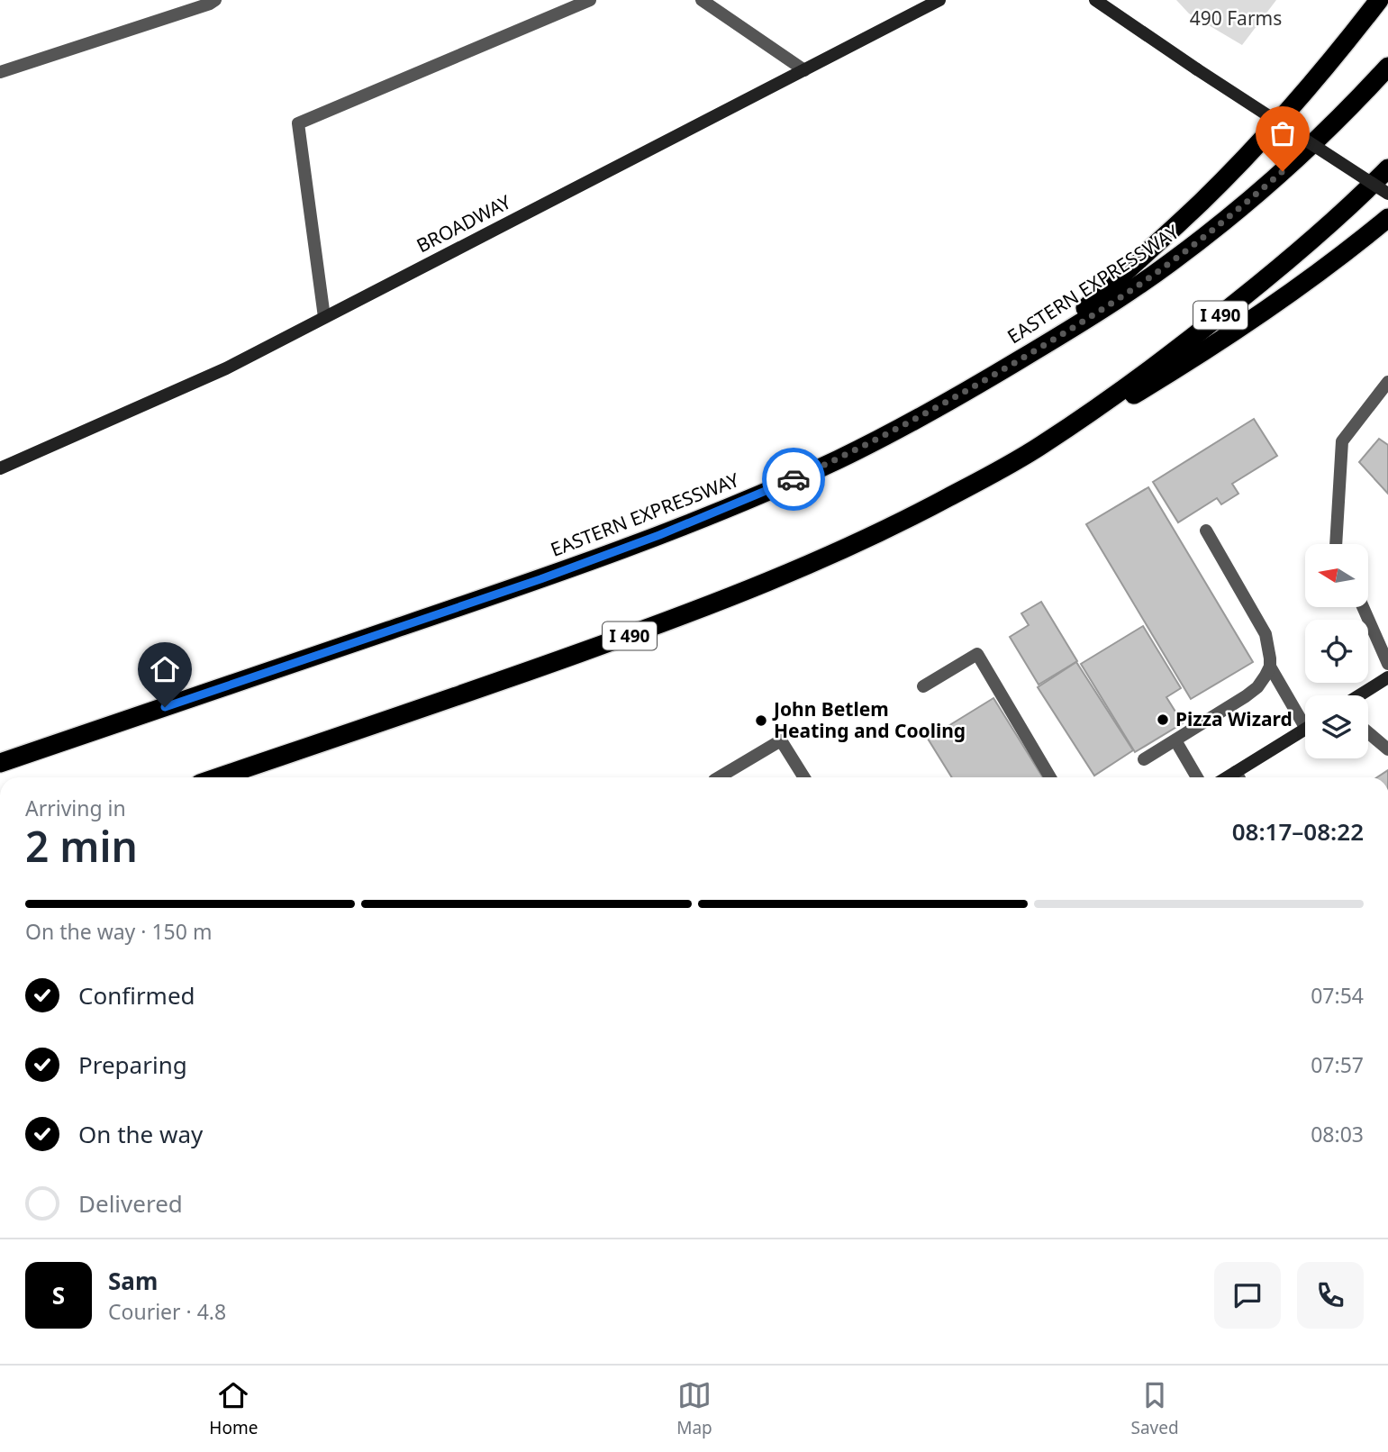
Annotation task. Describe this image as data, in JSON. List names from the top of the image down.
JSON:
{
  "streets": {
    "highway": ["EASTERN EXPRESSWAY", "I 490"],
    "street": ["BROADWAY"]
  },
  "parks": ["490 Farms"],
  "places": ["Pizza Wizard", "John Betlem Heating and Cooling"],
  "north": "left",
  "page": {
    "heading": ["2 min", "Arriving in", "08:17–08:22"],
    "panel": ["Sam", "Courier · 4.8"],
    "bar": "On the way · 150 m",
    "list": [
      ["Confirmed", "07:54"],
      ["Preparing", "07:57"],
      ["On the way", "08:03"],
      "Delivered"
    ],
    "round": "S",
    "tabs": ["Home", "Map", "Saved"]
  }
}
